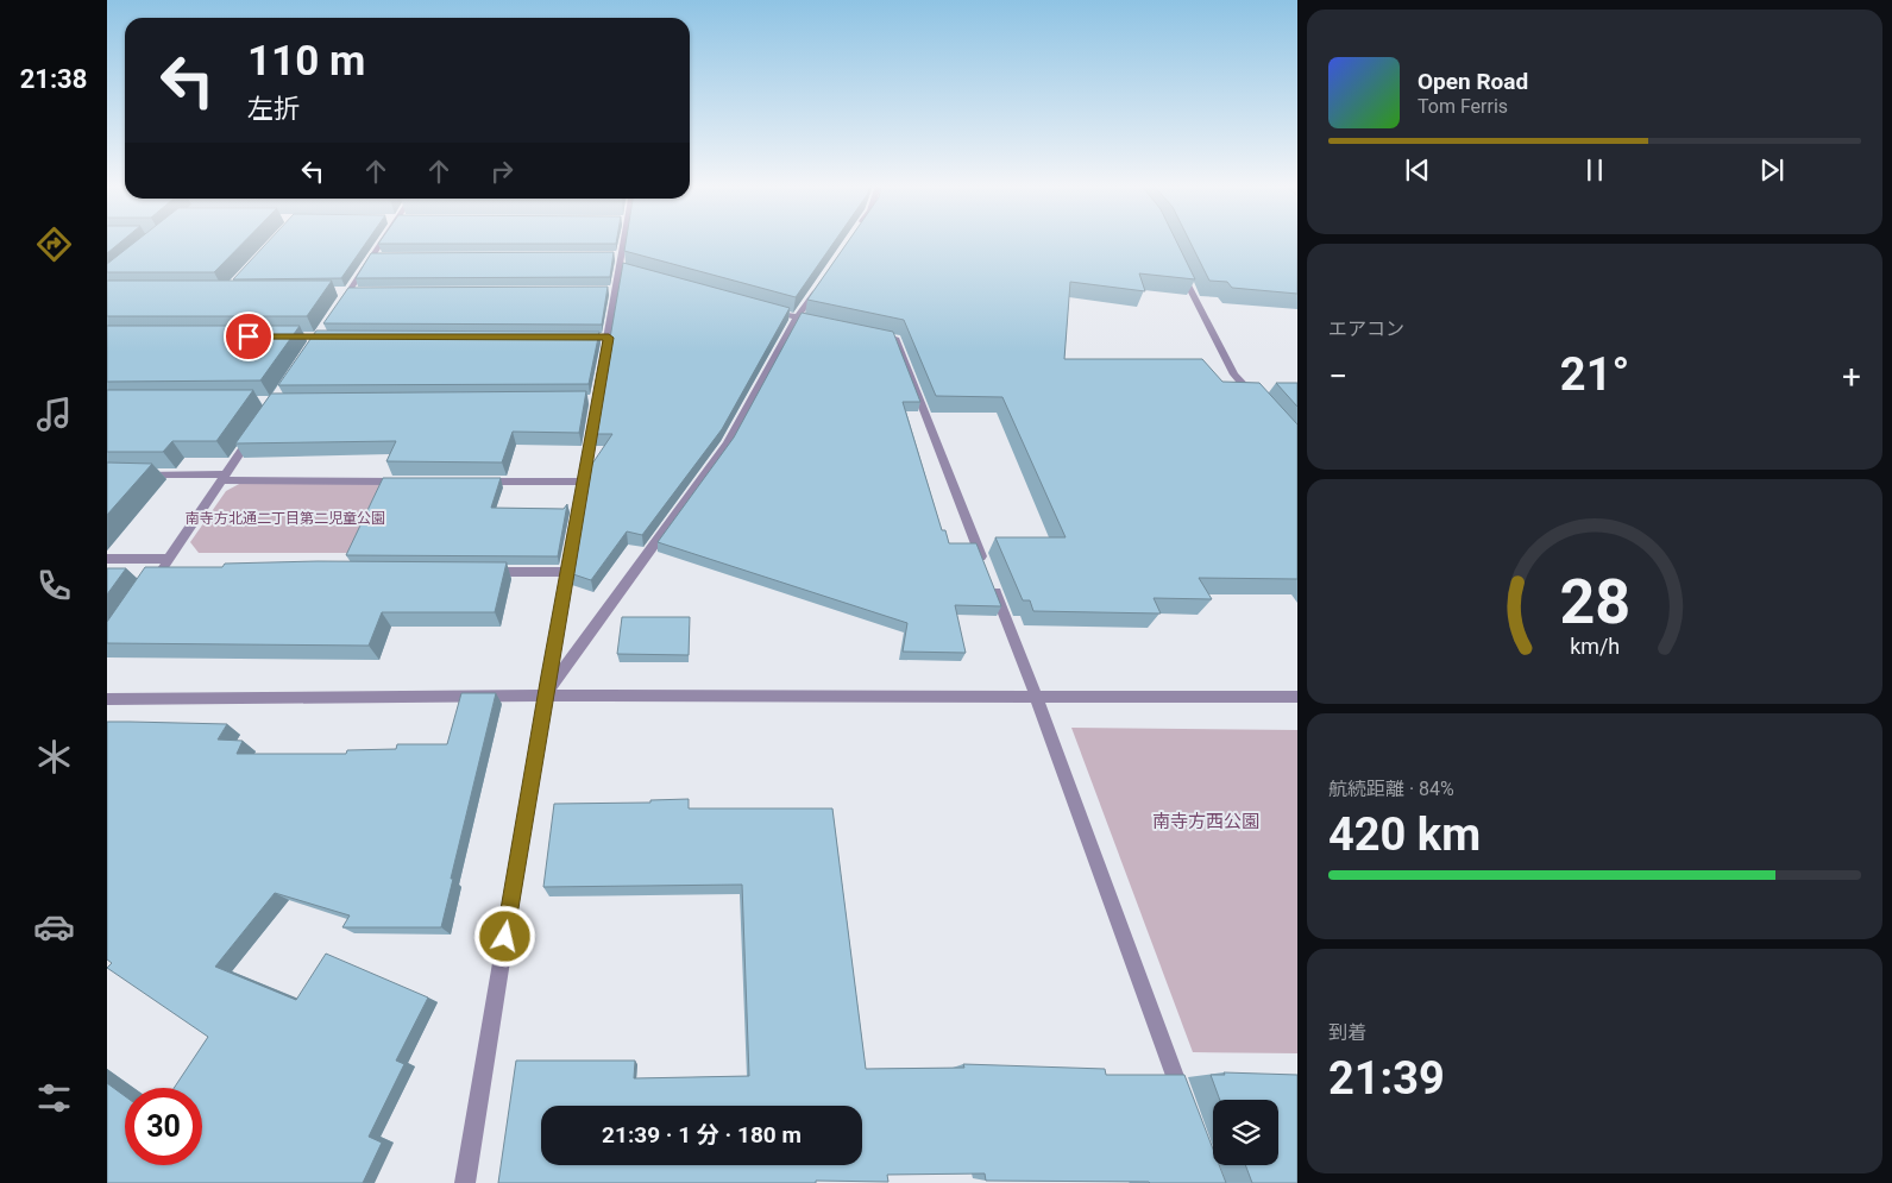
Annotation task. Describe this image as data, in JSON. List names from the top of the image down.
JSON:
{
  "parks": ["南寺方北通二丁目第二児童公園", "南寺方西公園"],
  "page": {
    "tabs": "21:38",
    "turn": ["110 m", "左折"],
    "song": ["Open Road", "Tom Ferris"],
    "tile": [
      "エアコン",
      ["航続距離 · 84%", "420 km"],
      ["到着", "21:39"]
    ],
    "heat": ["−", "21°", "+"],
    "limit": "30",
    "trip": "21:39 · 1 分 · 180 m",
    "gauge": ["28", "km/h"]
  }
}
